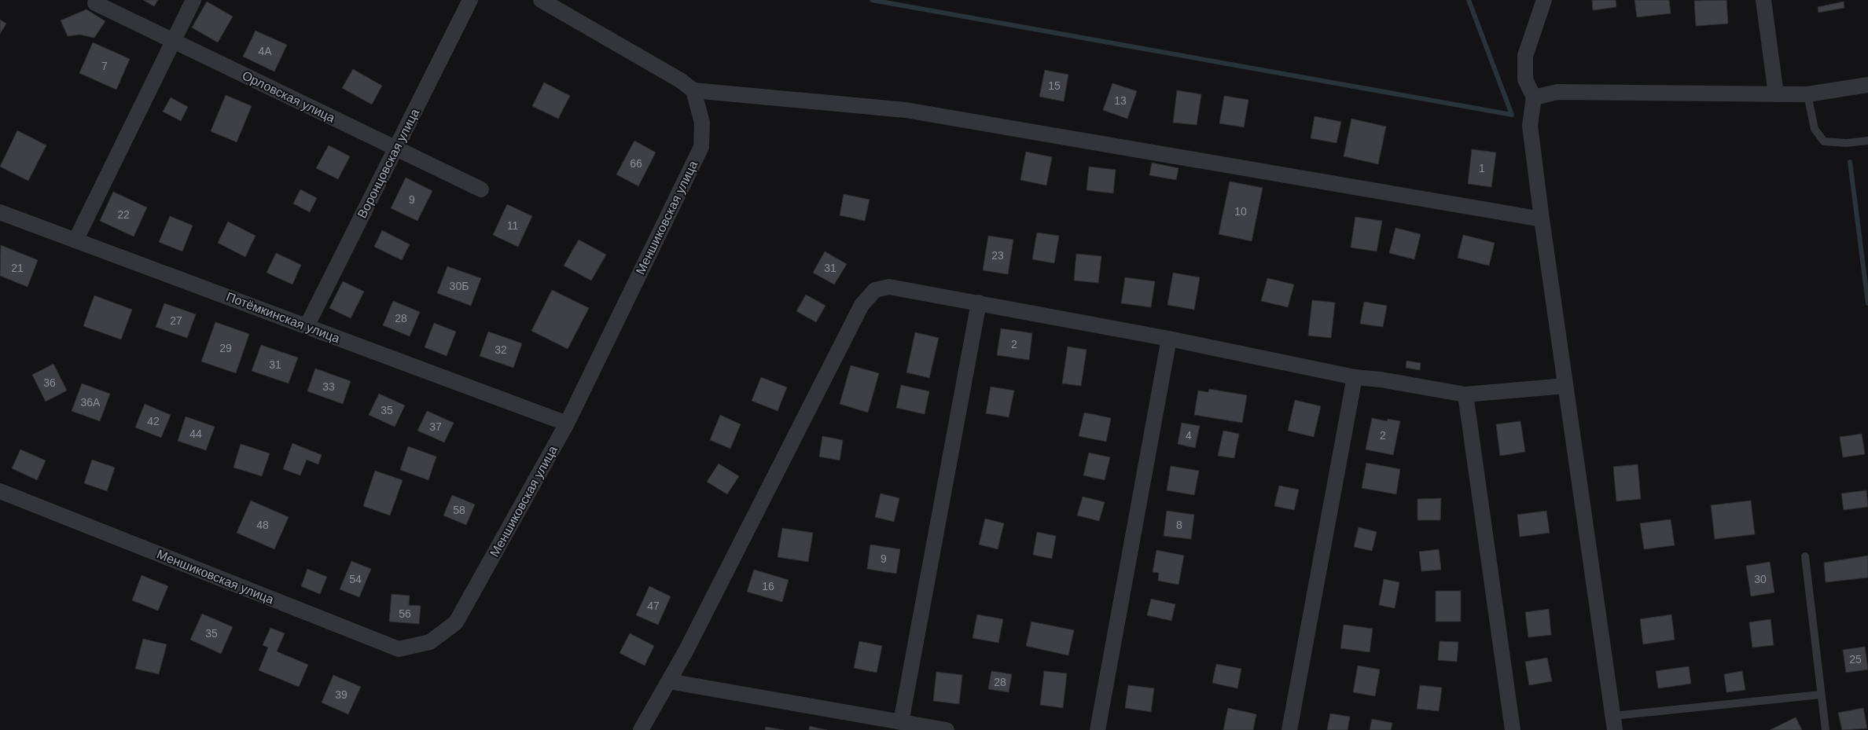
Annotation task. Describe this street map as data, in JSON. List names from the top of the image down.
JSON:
{
  "streets": {
    "street": [
      "Орловская улица",
      "Воронцовская улица",
      "Меншиковская улица",
      "Потёмкинская улица"
    ]
  },
  "crossings": [
    ["Орловская улица", "Воронцовская улица"],
    ["Воронцовская улица", "Потёмкинская улица"],
    ["Меншиковская улица", "Потёмкинская улица"]
  ],
  "house_numbers": [
    "4А",
    "7",
    "15",
    "13",
    "66",
    "1",
    "9",
    "10",
    "22",
    "11",
    "23",
    "21",
    "31",
    "30Б",
    "28",
    "27",
    "2",
    "29",
    "32",
    "31",
    "36",
    "33",
    "36А",
    "35",
    "42",
    "37",
    "44",
    "4",
    "2",
    "58",
    "48",
    "8",
    "9",
    "54",
    "30",
    "16",
    "47",
    "56",
    "35",
    "25",
    "28",
    "39"
  ]
}
